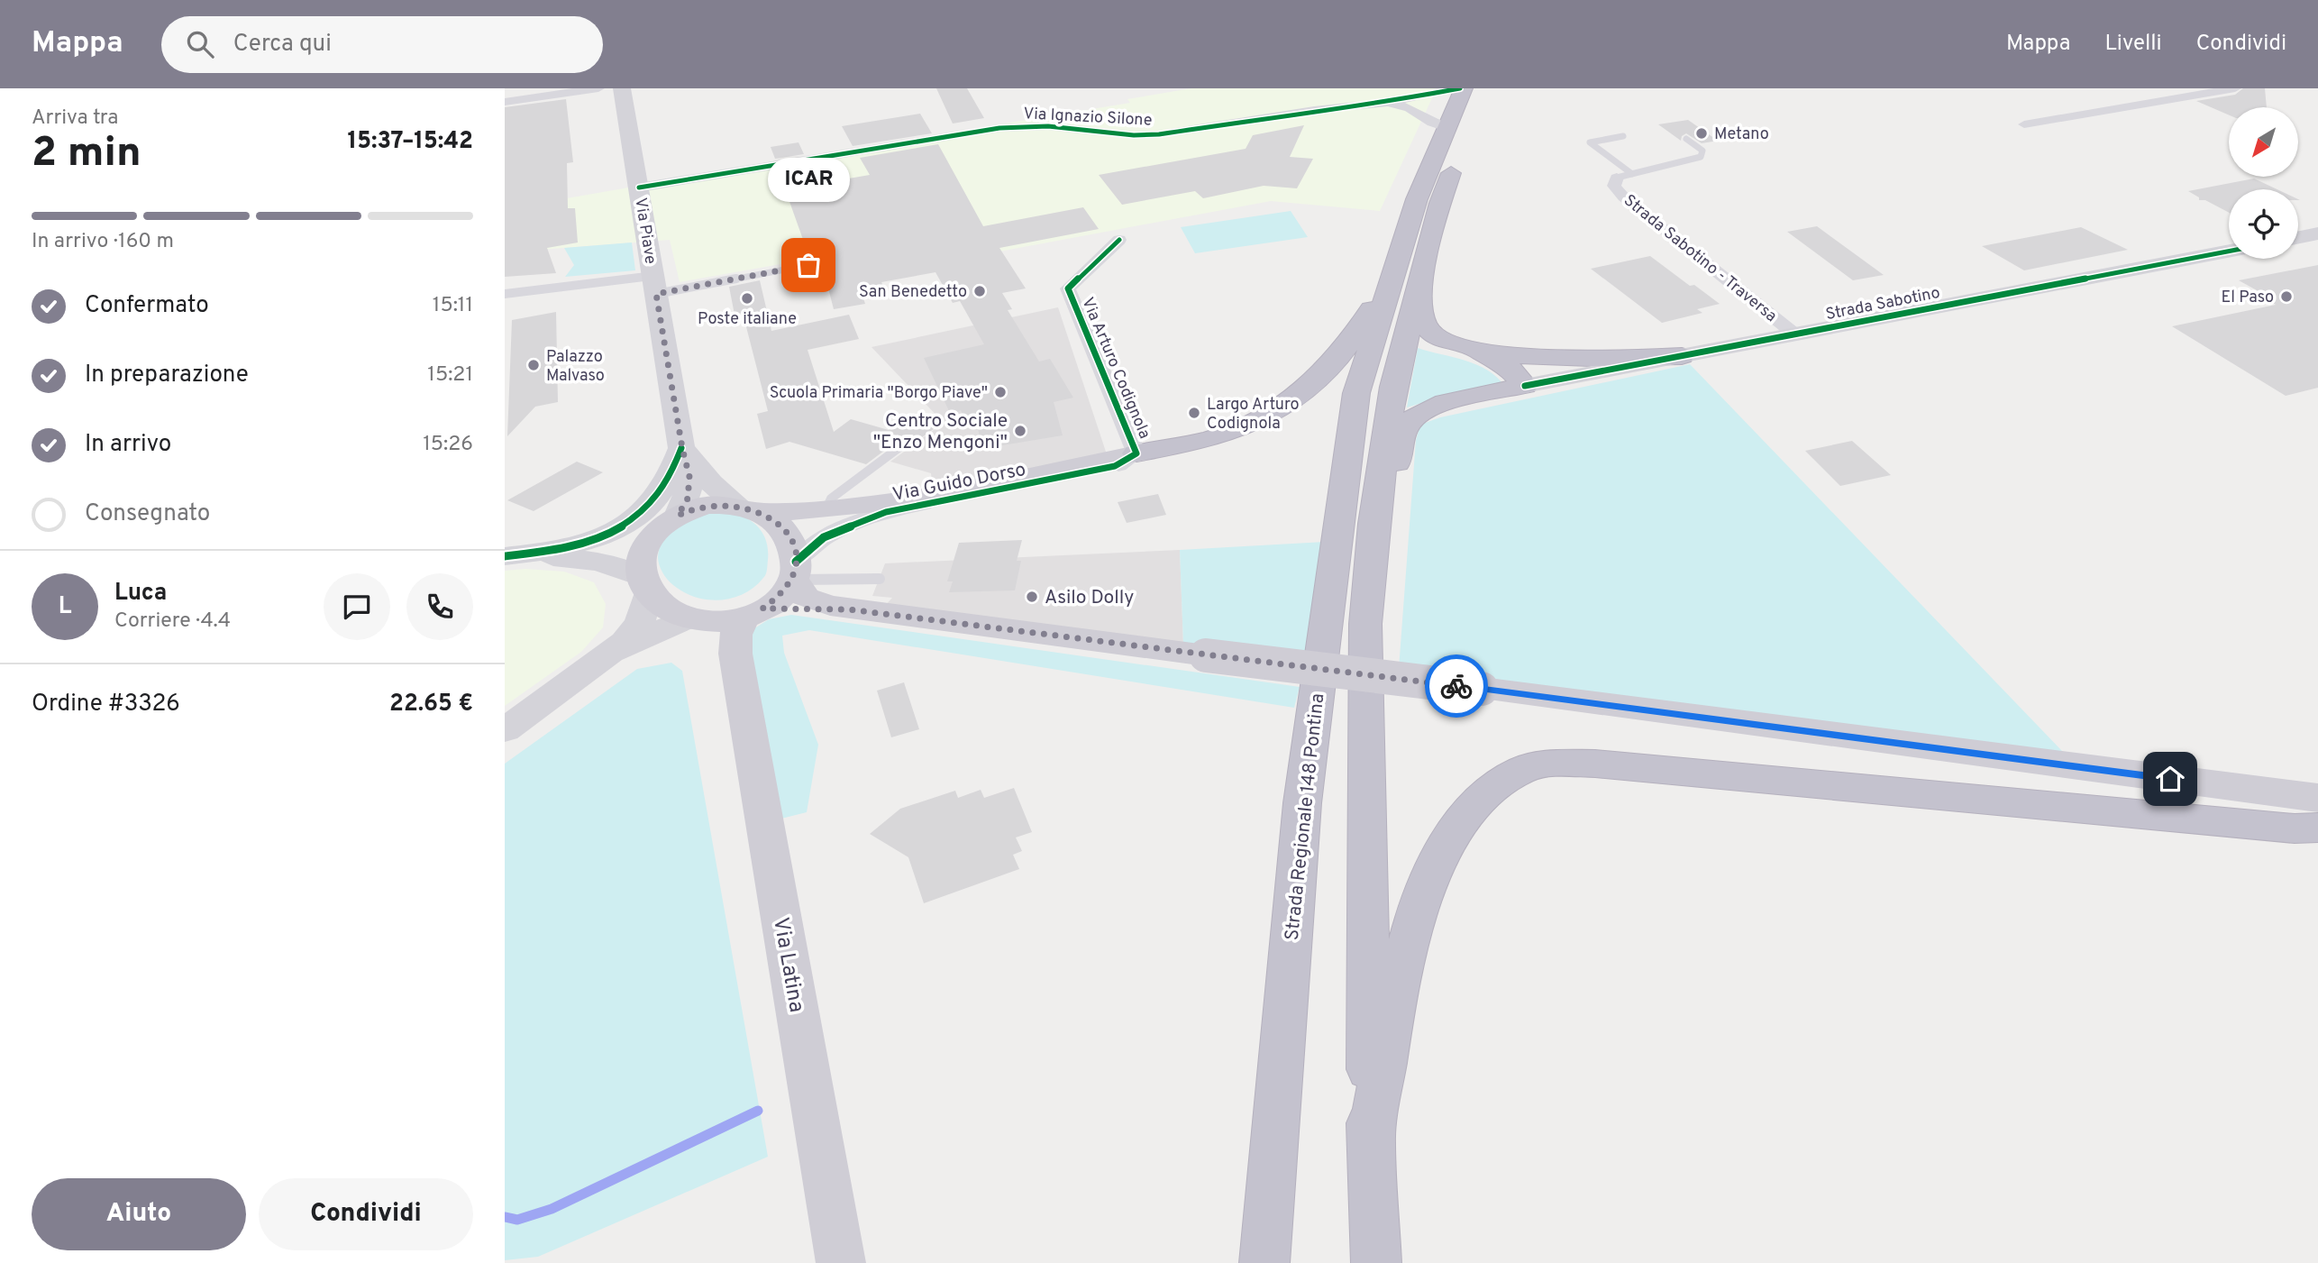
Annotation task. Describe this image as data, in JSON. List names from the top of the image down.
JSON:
{
  "streets": {
    "highway": ["Strada Regionale 148 Pontina"],
    "main road": [
      "Via Piave",
      "Strada Sabotino",
      "Via Guido Dorso",
      "Via Latina"
    ],
    "street": ["Via Ignazio Silone", "Strada Sabotino - Traversa", "Via Arturo Codignola"]
  },
  "crossings": [
    ["Via Ignazio Silone", "Via Piave"],
    ["Via Ignazio Silone", "Strada Regionale 148 Pontina"],
    ["Via Piave", "Via Guido Dorso"],
    ["Via Piave", "Via Latina"],
    ["Strada Sabotino - Traversa", "Strada Sabotino"],
    ["Via Arturo Codignola", "Via Guido Dorso"],
    ["Via Guido Dorso", "Via Latina"]
  ],
  "places": [
    "Metano",
    "ICAR",
    "San Benedetto",
    "El Paso",
    "Poste italiane",
    "Palazzo Malvaso",
    "Scuola Primaria \"Borgo Piave\"",
    "Largo Arturo Codignola",
    "Centro Sociale \"Enzo Mengoni\"",
    "Asilo Dolly"
  ],
  "north": "bottom left",
  "page": {
    "header": "Mappa",
    "search": "Cerca qui",
    "nav": ["Mappa", "Livelli", "Condividi"],
    "heading": ["2 min", "Arriva tra", "15:37–15:42"],
    "panel": [
      "Luca",
      "Corriere · 4.4",
      "Ordine #3326",
      "22.65 €"
    ],
    "bubble": "ICAR",
    "bar": "In arrivo · 160 m",
    "list": [
      ["Confermato", "15:11"],
      ["In preparazione", "15:21"],
      ["In arrivo", "15:26"],
      "Consegnato"
    ],
    "round": "L",
    "buttons": ["Aiuto", "Condividi"]
  }
}
